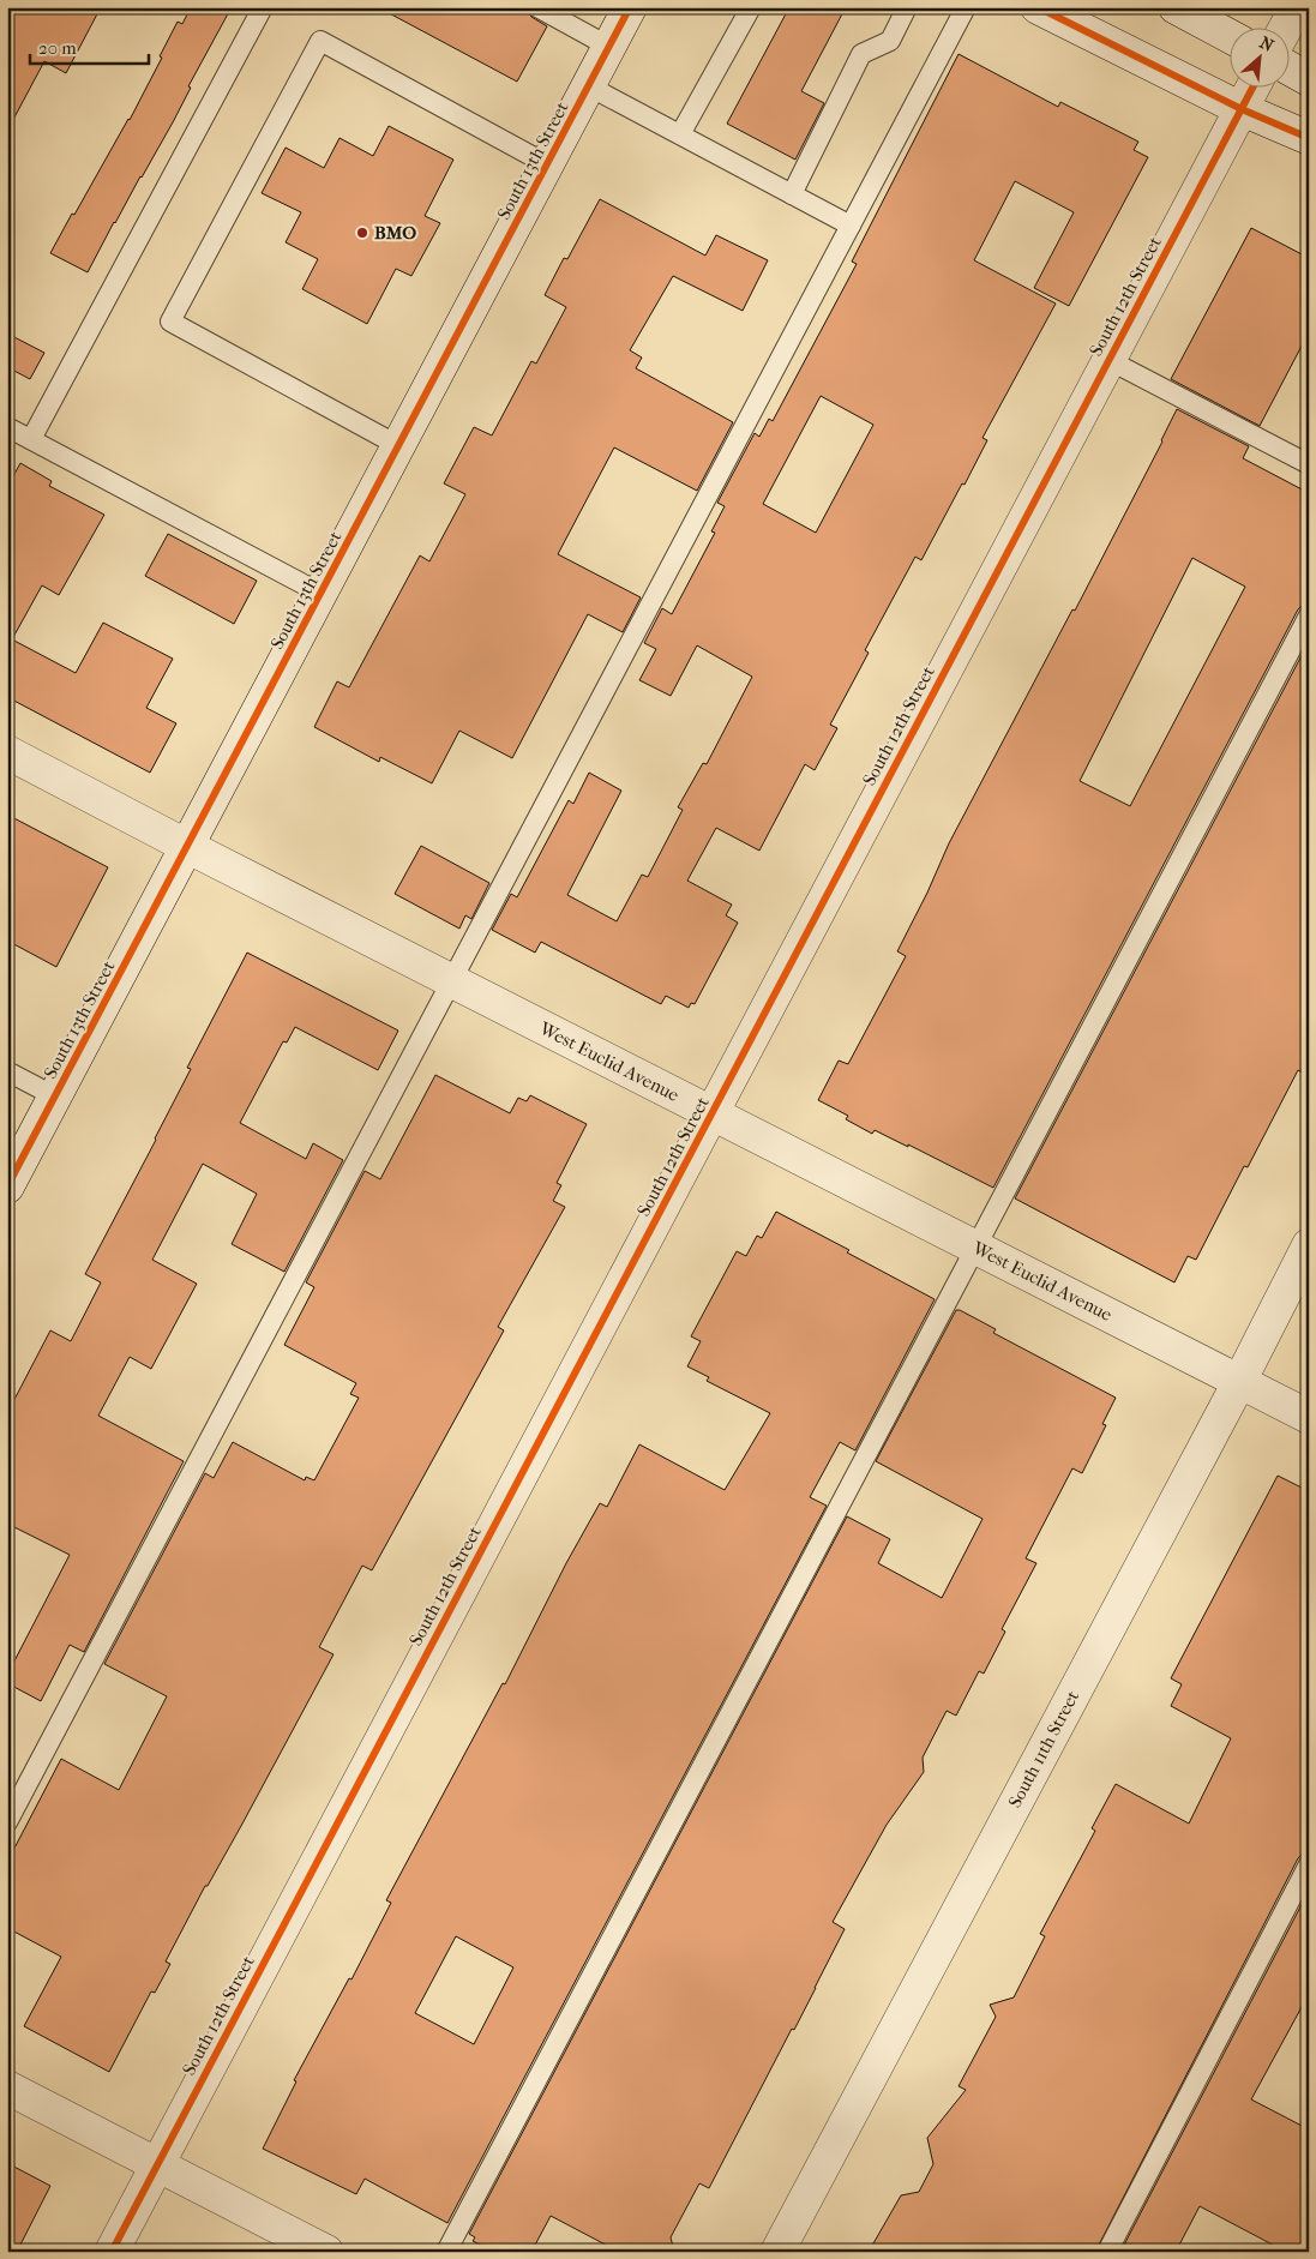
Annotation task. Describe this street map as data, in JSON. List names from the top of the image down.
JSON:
{
  "streets": {
    "street": [
      "South 13th Street",
      "South 12th Street",
      "West Euclid Avenue",
      "South 11th Street"
    ]
  },
  "crossings": [
    ["South 13th Street", "West Euclid Avenue"],
    ["South 12th Street", "West Euclid Avenue"],
    ["West Euclid Avenue", "South 11th Street"]
  ],
  "places": ["BMO"],
  "scale_bar": "20 m",
  "north": "top right"
}
